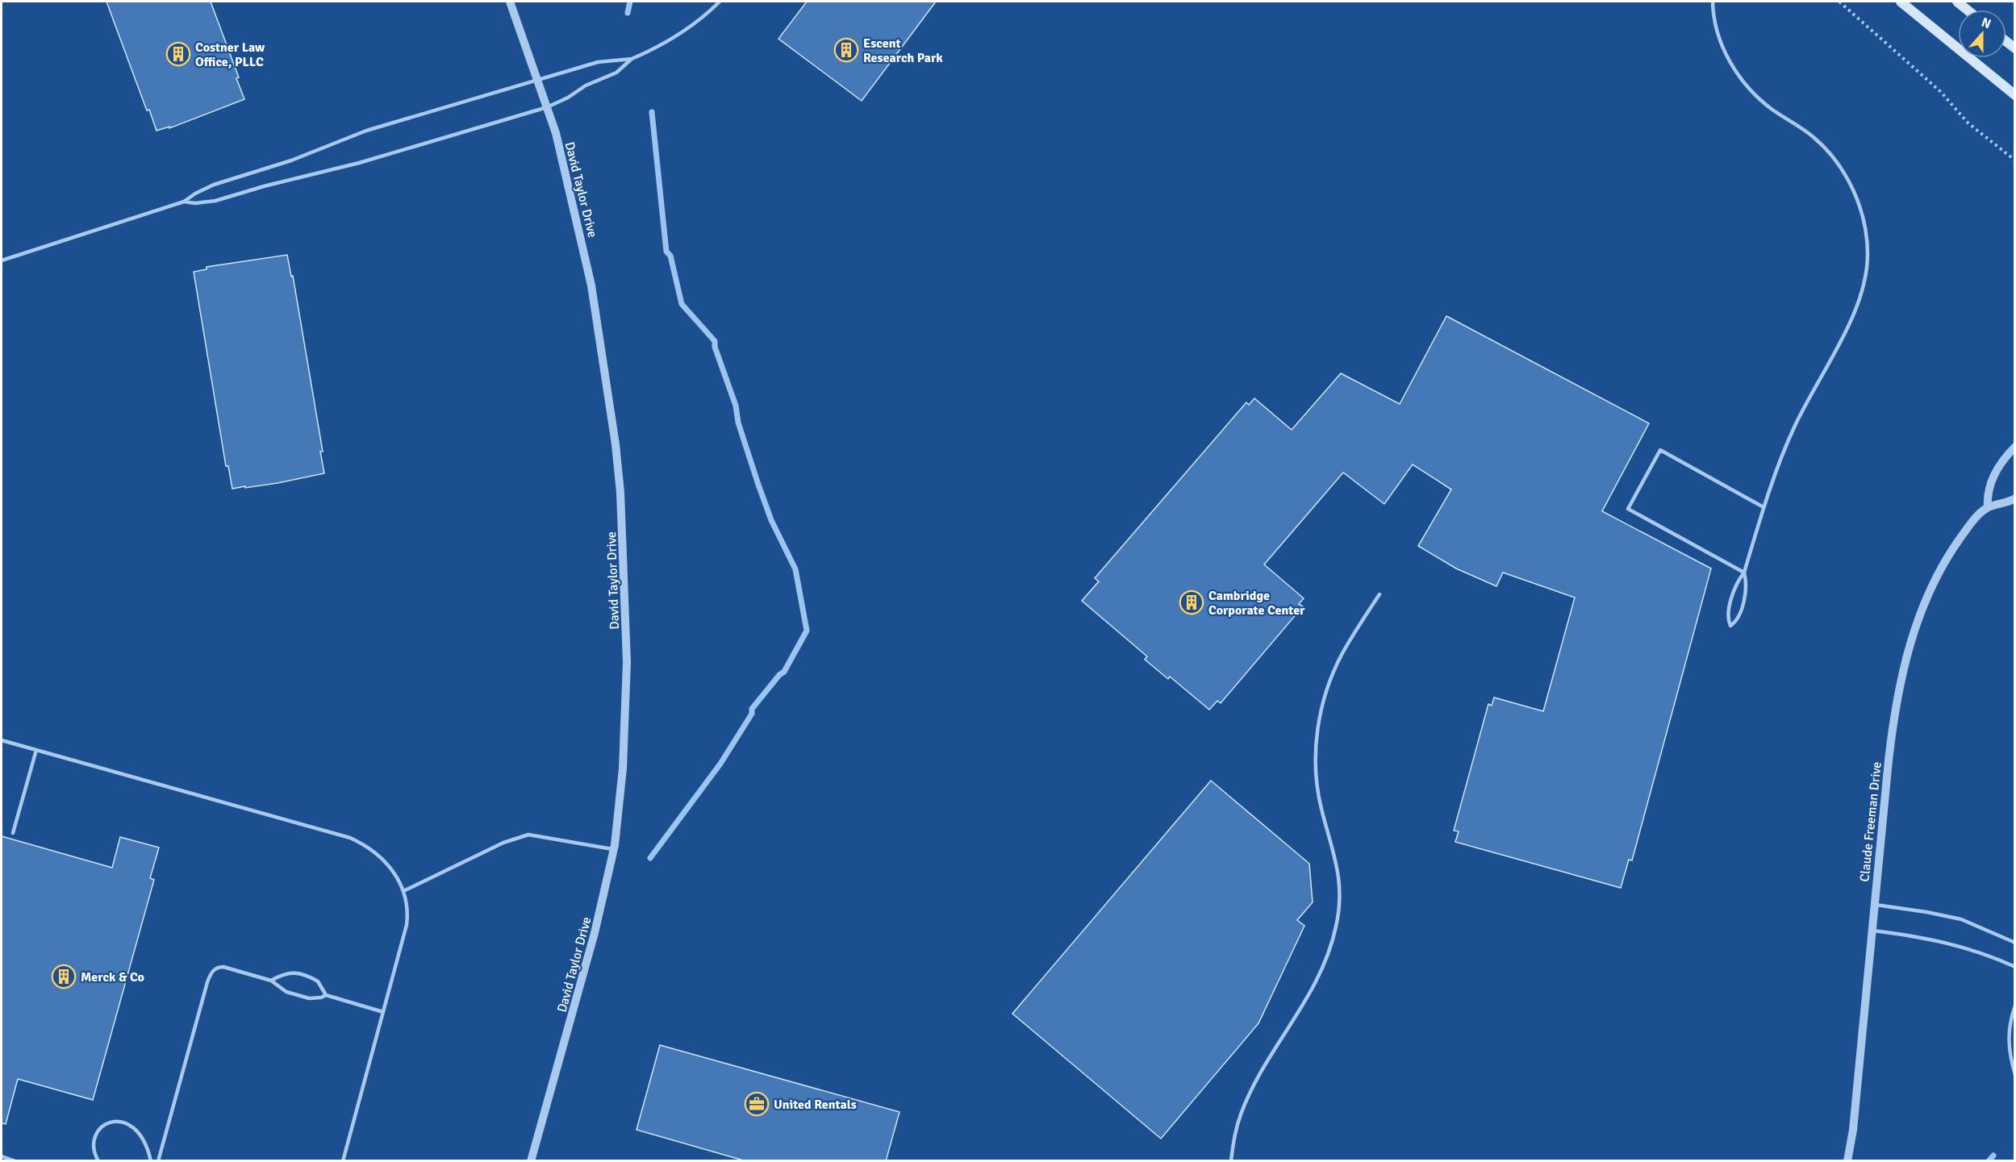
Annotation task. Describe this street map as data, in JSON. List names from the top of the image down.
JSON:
{
  "streets": {
    "street": ["David Taylor Drive", "Claude Freeman Drive"]
  },
  "places": {
    "building": [
      "Escent Research Park",
      "Costner Law Office, PLLC",
      "Cambridge Corporate Center",
      "Merck & Co"
    ],
    "office": ["United Rentals"]
  },
  "north": "top"
}
